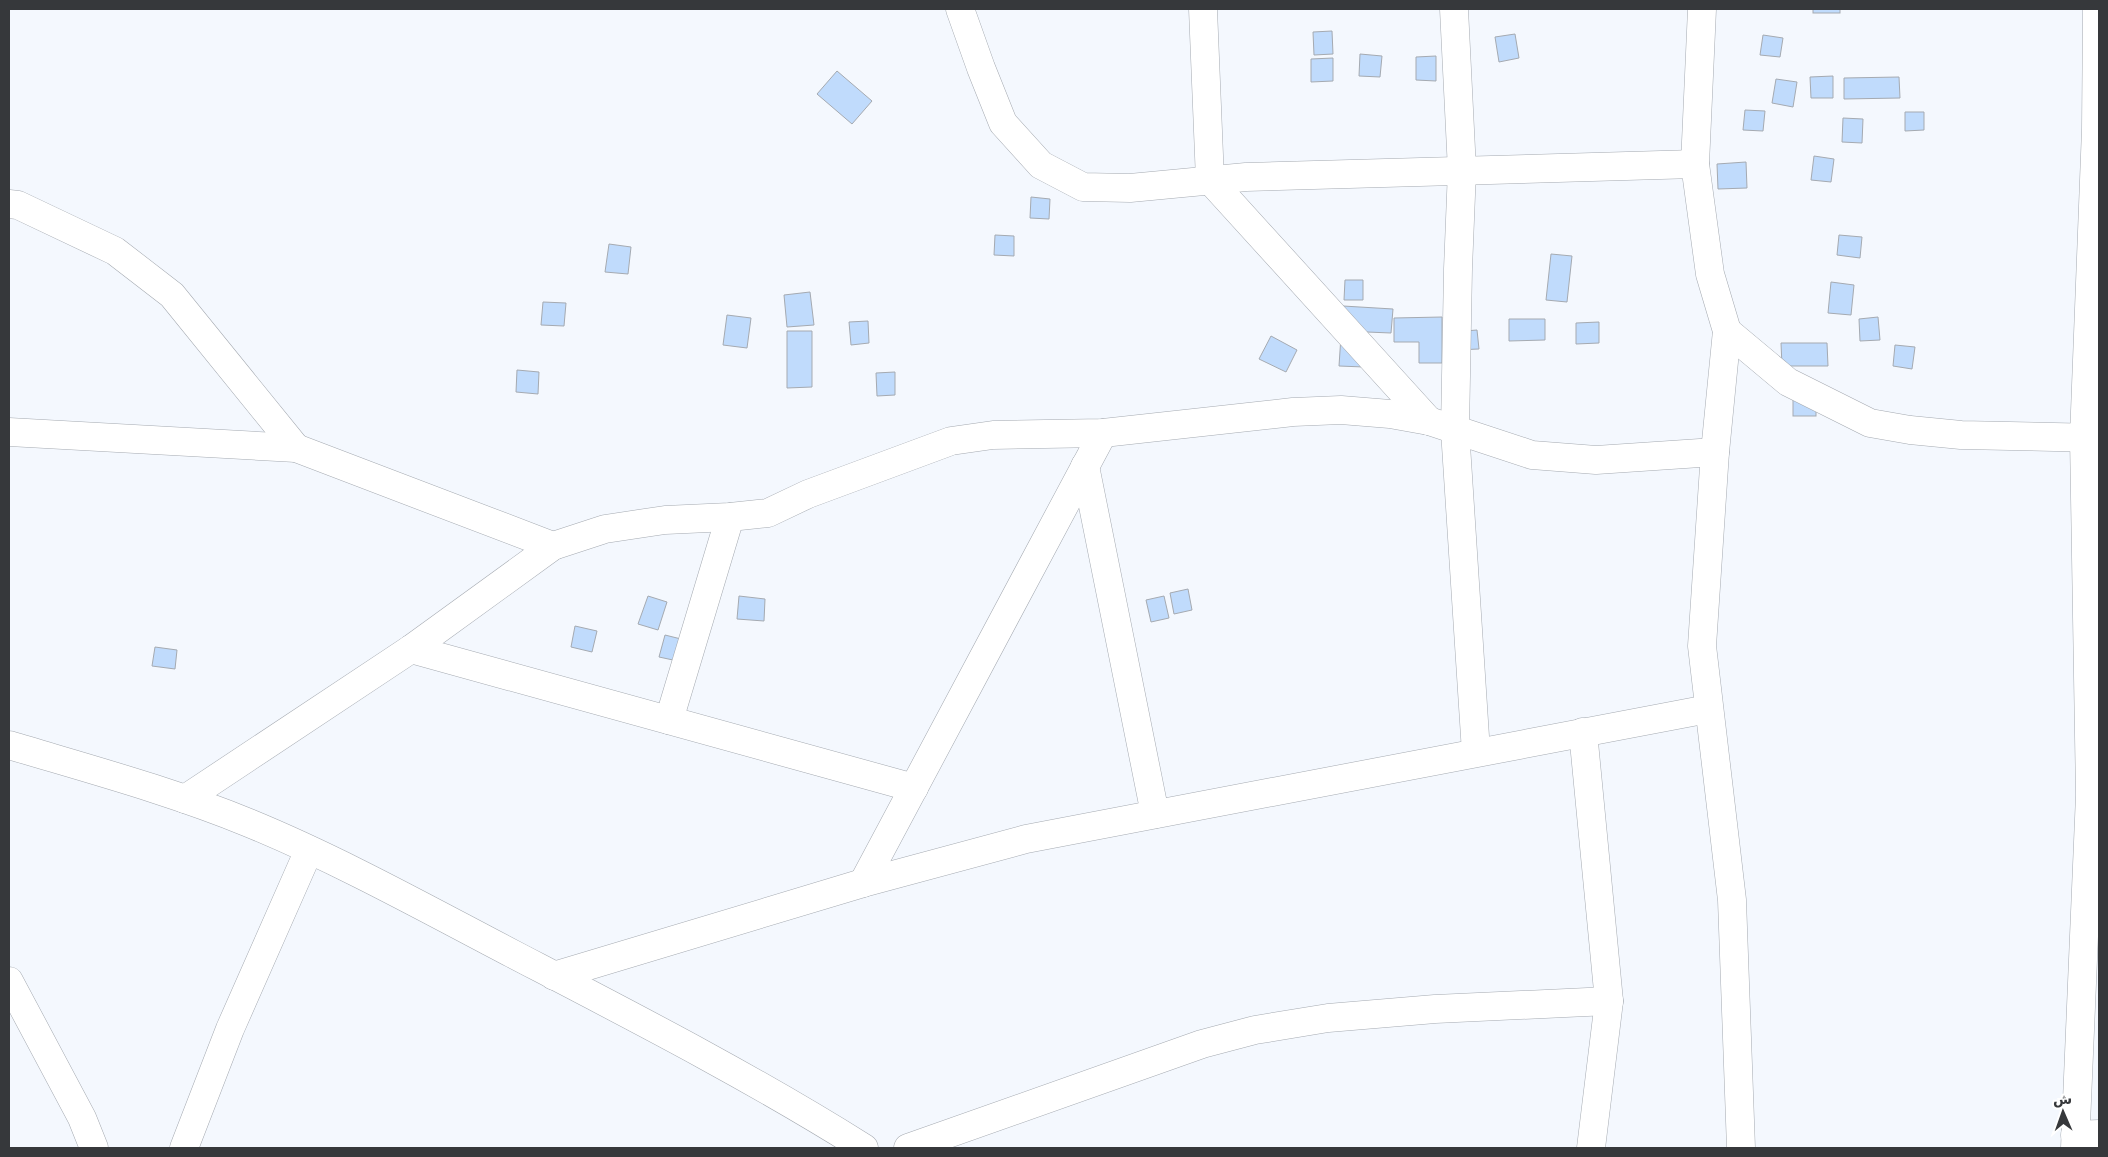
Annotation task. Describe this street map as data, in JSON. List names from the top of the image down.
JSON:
{
  "north": "top"
}
